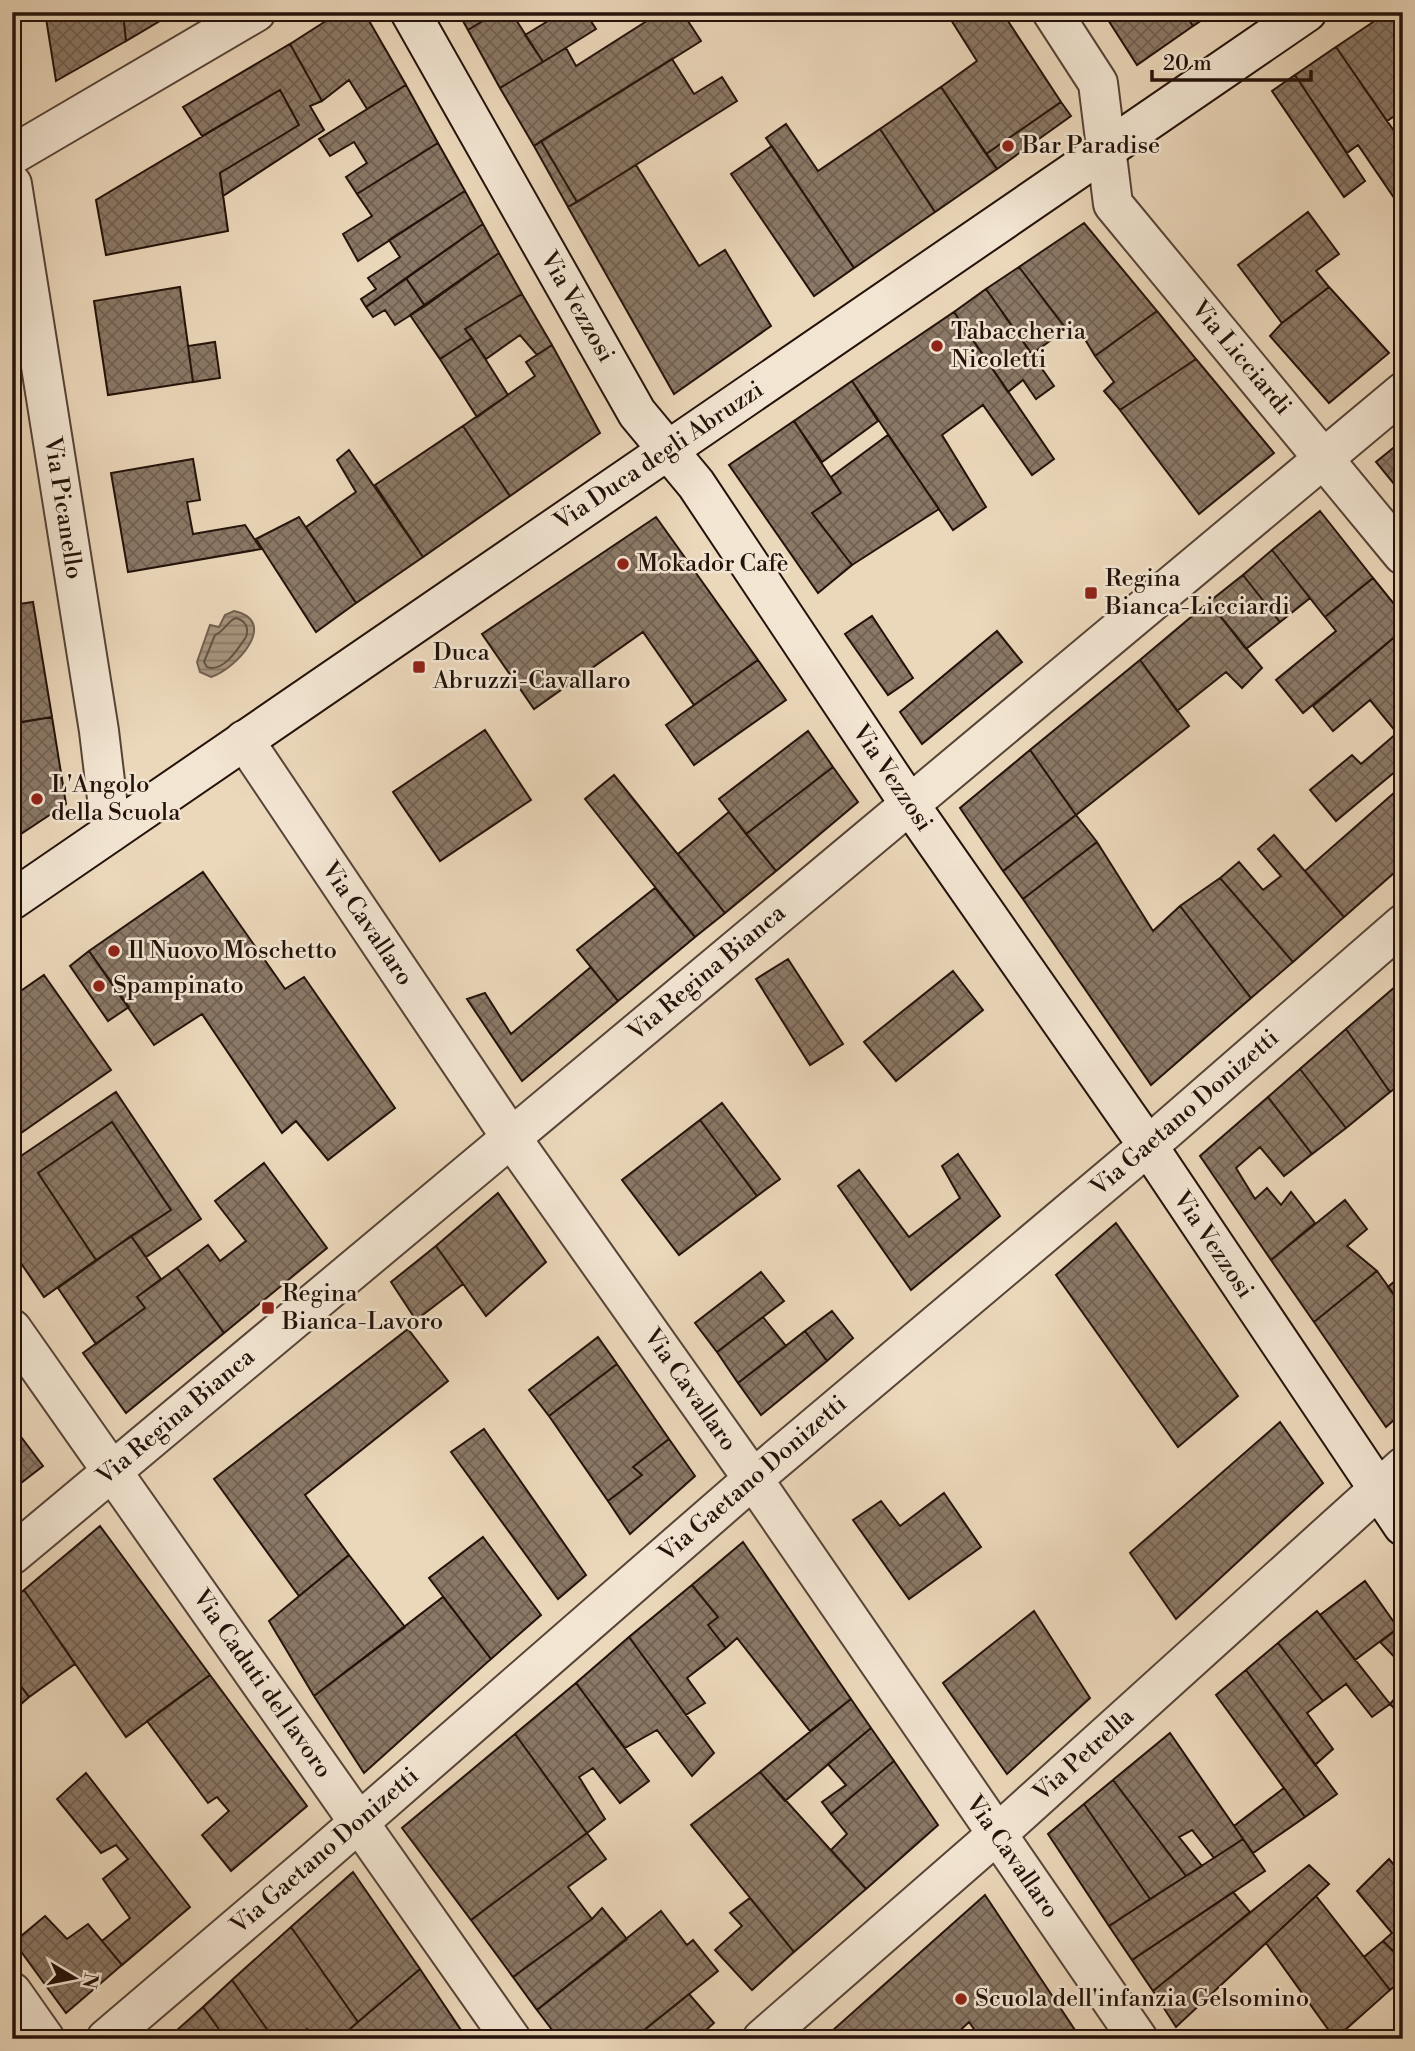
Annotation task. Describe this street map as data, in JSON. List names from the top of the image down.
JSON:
{
  "streets": {
    "street": [
      "Via Vezzosi",
      "Via Licciardi",
      "Via Duca degli Abruzzi",
      "Via Picanello",
      "Via Cavallaro",
      "Via Regina Bianca",
      "Via Gaetano Donizetti",
      "Via Caduti del lavoro",
      "Via Petrella"
    ]
  },
  "crossings": [
    ["Via Vezzosi", "Via Duca degli Abruzzi"],
    ["Via Vezzosi", "Via Regina Bianca"],
    ["Via Vezzosi", "Via Gaetano Donizetti"],
    ["Via Vezzosi", "Via Petrella"],
    ["Via Licciardi", "Via Duca degli Abruzzi"],
    ["Via Licciardi", "Via Regina Bianca"],
    ["Via Duca degli Abruzzi", "Via Picanello"],
    ["Via Duca degli Abruzzi", "Via Cavallaro"],
    ["Via Cavallaro", "Via Regina Bianca"],
    ["Via Cavallaro", "Via Gaetano Donizetti"],
    ["Via Cavallaro", "Via Petrella"],
    ["Via Regina Bianca", "Via Caduti del lavoro"],
    ["Via Gaetano Donizetti", "Via Caduti del lavoro"]
  ],
  "places": {
    "other": [
      "Bar Paradise",
      "Tabaccheria Nicoletti",
      "Mokador Cafè",
      "L'Angolo della Scuola",
      "Il Nuovo Moschetto",
      "Spampinato",
      "Scuola dell'infanzia Gelsomino"
    ],
    "transit": ["Regina Bianca-Licciardi", "Duca Abruzzi-Cavallaro", "Regina Bianca-Lavoro"]
  },
  "scale_bar": "20 m",
  "north": "right"
}
